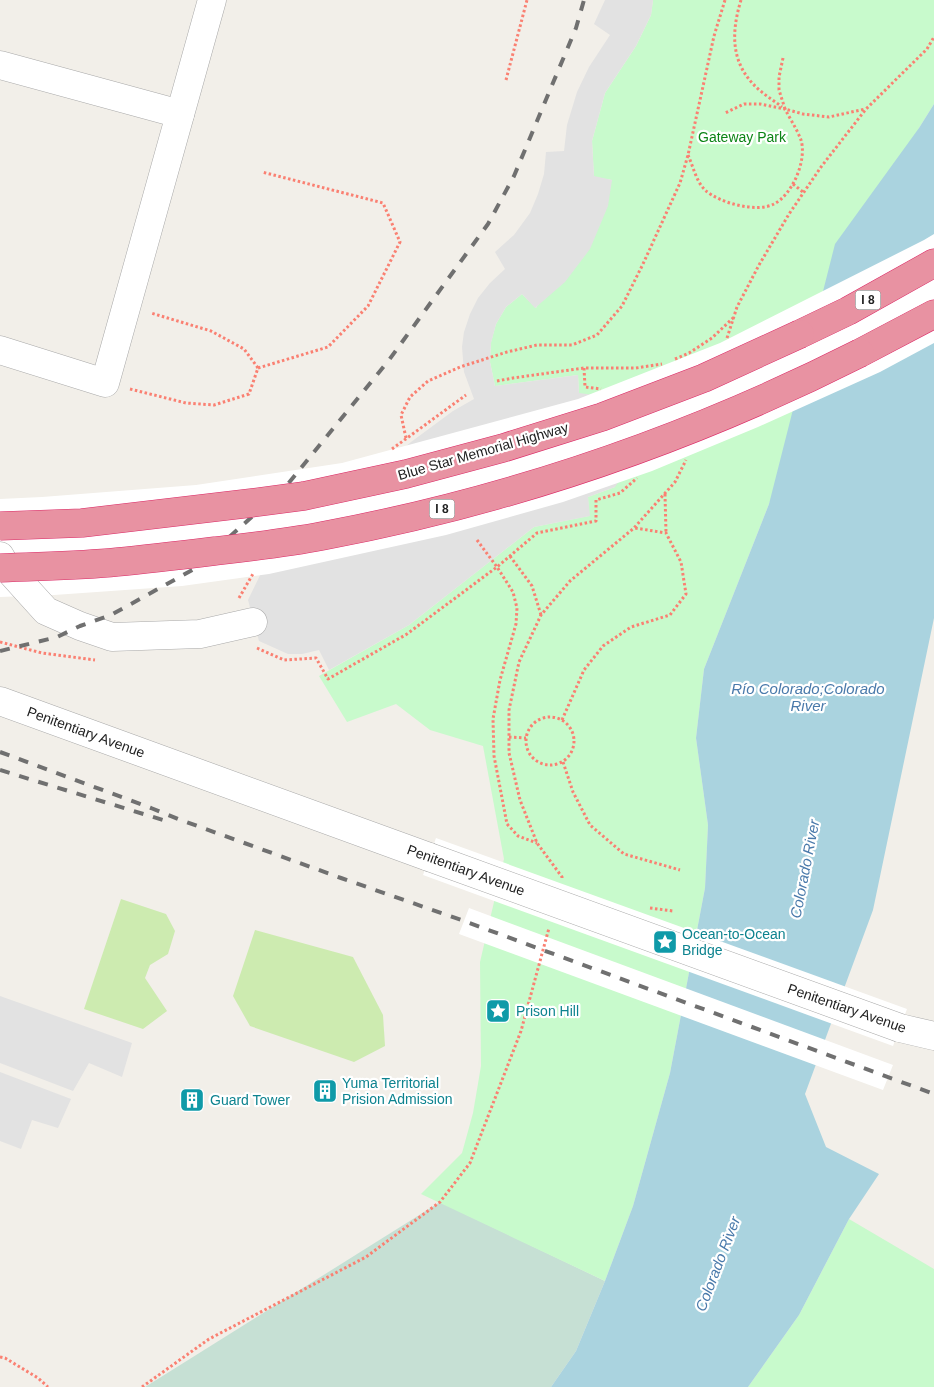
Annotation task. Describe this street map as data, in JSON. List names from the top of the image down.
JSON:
{
  "streets": {
    "highway": ["I 8", "Blue Star Memorial Highway"],
    "street": ["Penitentiary Avenue"]
  },
  "water": ["Río Colorado;Colorado River", "Colorado River"],
  "parks": ["Gateway Park"],
  "places": {
    "place": ["Ocean-to-Ocean Bridge", "Prison Hill"],
    "building": ["Yuma Territorial Prision Admission", "Guard Tower"]
  }
}
